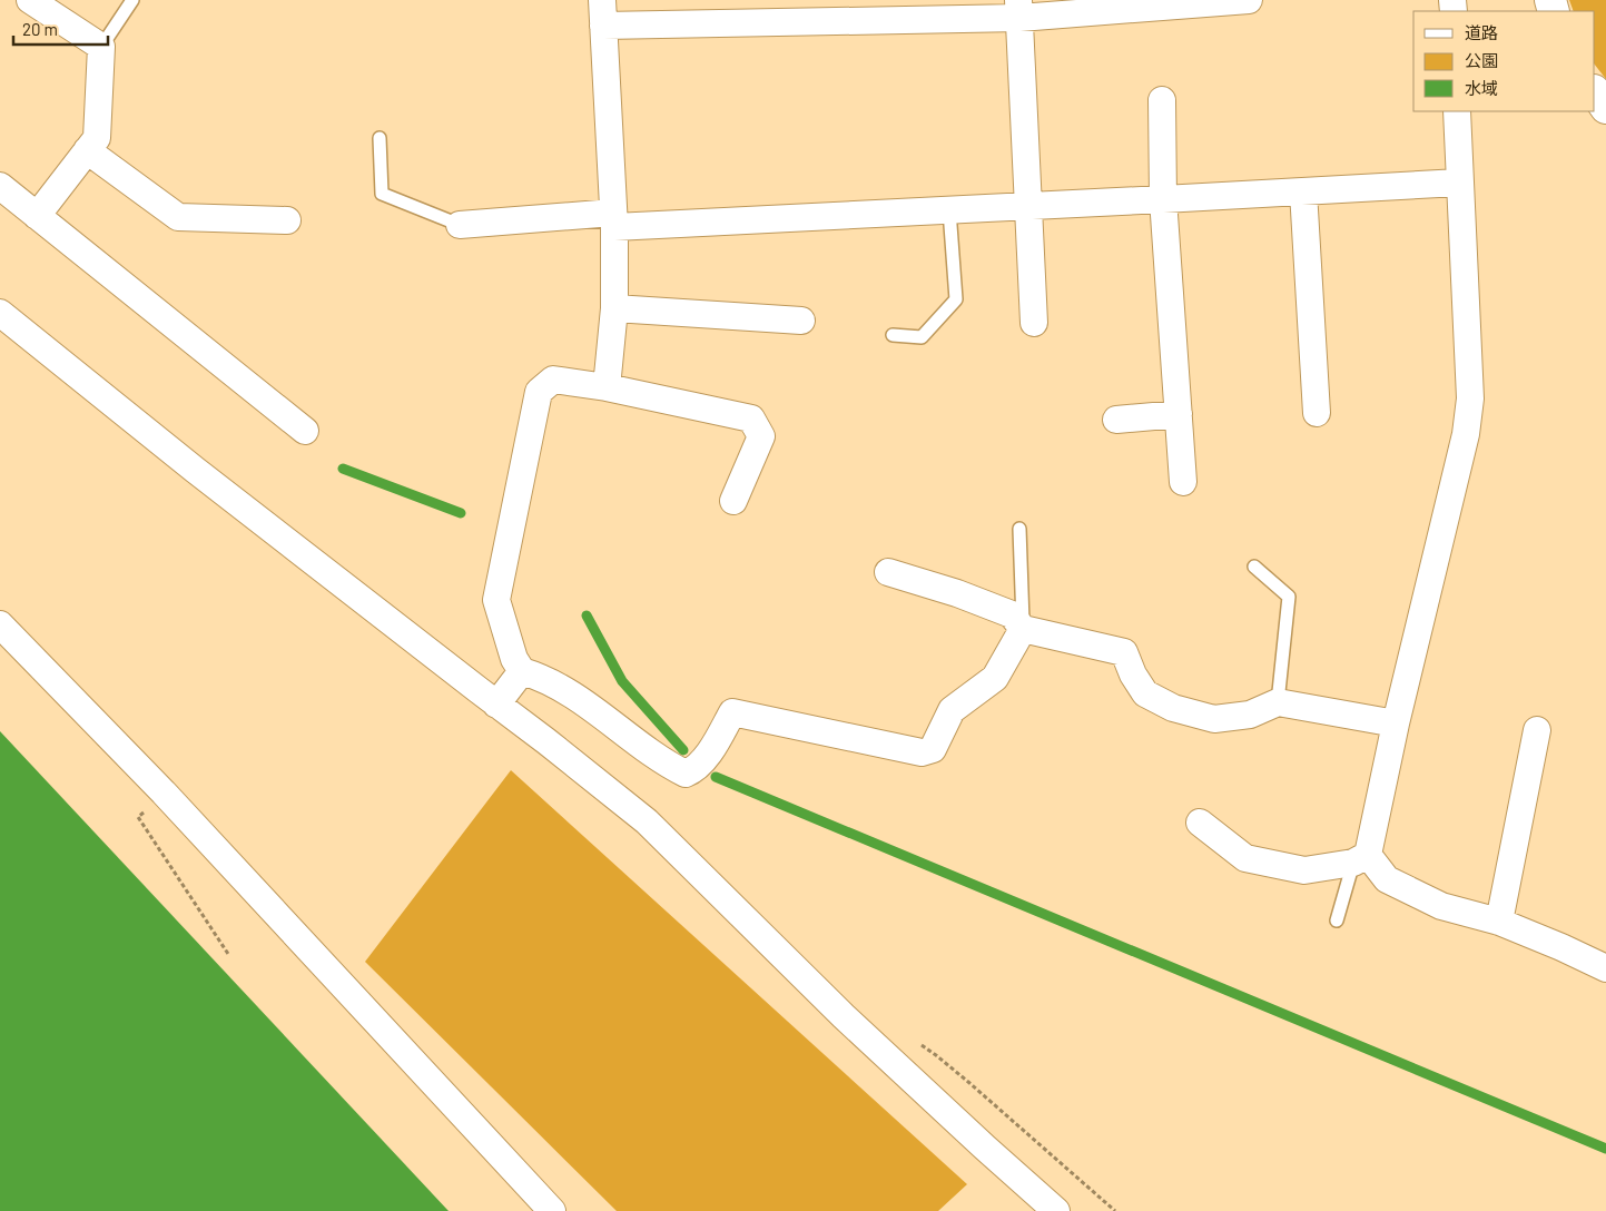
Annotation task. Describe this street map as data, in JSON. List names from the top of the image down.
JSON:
{
  "legend": ["道路", "公園", "水域"],
  "scale_bar": "20 m"
}
